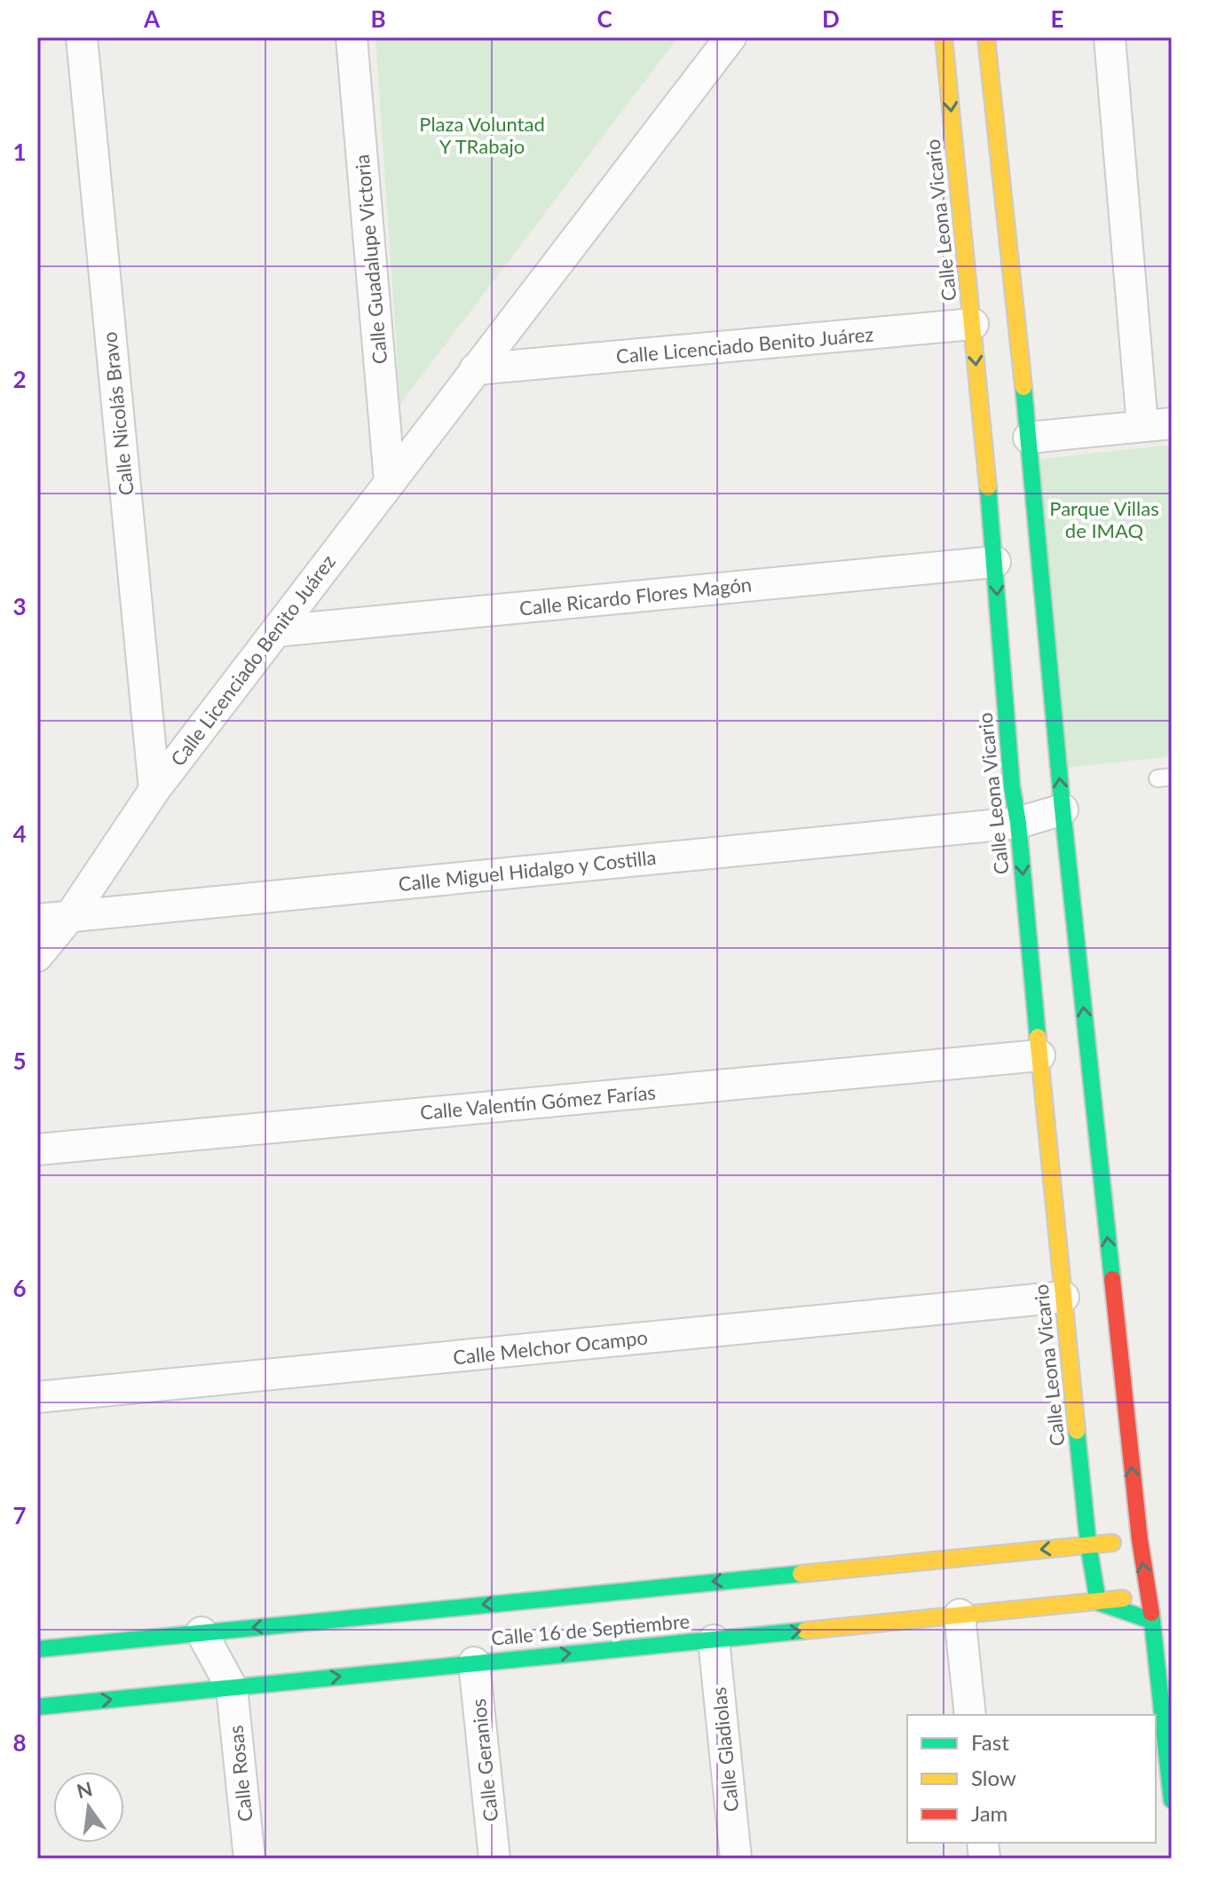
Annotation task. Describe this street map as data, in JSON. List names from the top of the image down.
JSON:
{
  "streets": {
    "main road": ["Calle Leona Vicario", "Calle 16 de Septiembre"],
    "street": [
      "Calle Guadalupe Victoria",
      "Calle Licenciado Benito Juárez",
      "Calle Nicolás Bravo",
      "Calle Ricardo Flores Magón",
      "Calle Miguel Hidalgo y Costilla",
      "Calle Valentín Gómez Farías",
      "Calle Melchor Ocampo",
      "Calle Gladiolas",
      "Calle Geranios",
      "Calle Rosas"
    ]
  },
  "crossings": [
    ["Calle Leona Vicario", "Calle Licenciado Benito Juárez"],
    ["Calle Leona Vicario", "Calle Ricardo Flores Magón"],
    ["Calle Leona Vicario", "Calle Miguel Hidalgo y Costilla"],
    ["Calle Leona Vicario", "Calle Valentín Gómez Farías"],
    ["Calle Leona Vicario", "Calle Melchor Ocampo"],
    ["Calle Leona Vicario", "Calle 16 de Septiembre"],
    ["Calle Guadalupe Victoria", "Calle Licenciado Benito Juárez"],
    ["Calle Licenciado Benito Juárez", "Calle Nicolás Bravo"],
    ["Calle Licenciado Benito Juárez", "Calle Ricardo Flores Magón"],
    ["Calle Licenciado Benito Juárez", "Calle Miguel Hidalgo y Costilla"],
    ["Calle 16 de Septiembre", "Calle Gladiolas"],
    ["Calle 16 de Septiembre", "Calle Geranios"],
    ["Calle 16 de Septiembre", "Calle Rosas"]
  ],
  "parks": ["Plaza Voluntad Y TRabajo", "Parque Villas de IMAQ"],
  "legend": ["Fast", "Slow", "Jam"],
  "north": "top",
  "grid": {
    "columns": [
      "A",
      "B",
      "C",
      "D",
      "E"
    ],
    "rows": [
      "1",
      "2",
      "3",
      "4",
      "5",
      "6",
      "7",
      "8"
    ]
  }
}
